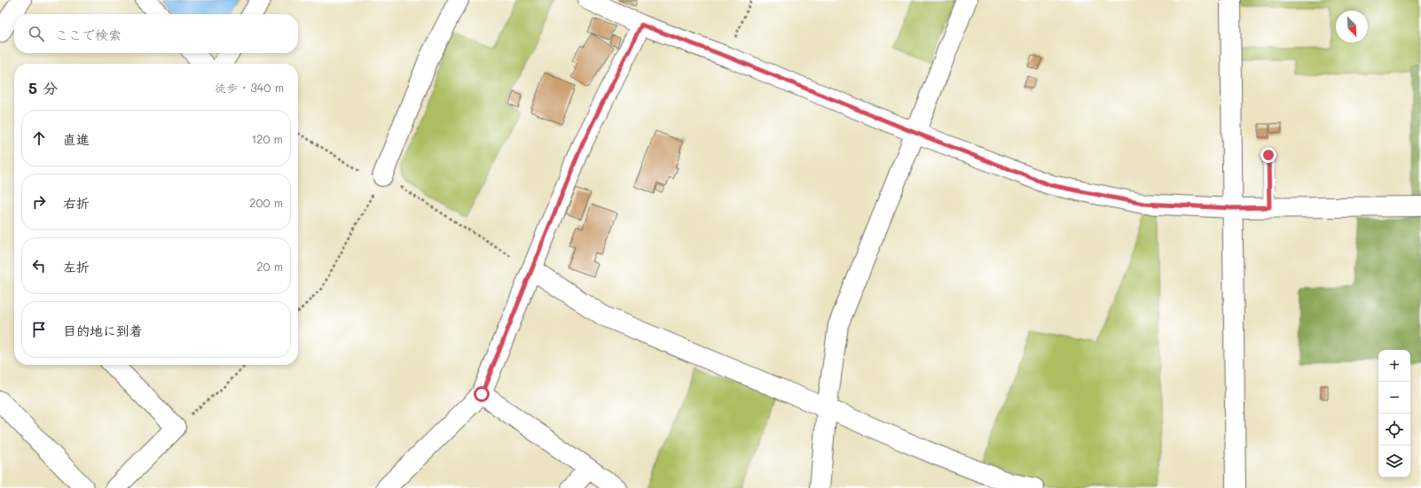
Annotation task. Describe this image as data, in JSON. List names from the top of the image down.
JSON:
{
  "north": "bottom right",
  "page": {
    "search": "ここで検索",
    "heading": ["5 分", "徒歩 · 340 m"],
    "list": [
      ["直進", "120 m"],
      ["右折", "200 m"],
      ["左折", "20 m"],
      "目的地に到着"
    ],
    "map_buttons": ["+", "−"]
  }
}
